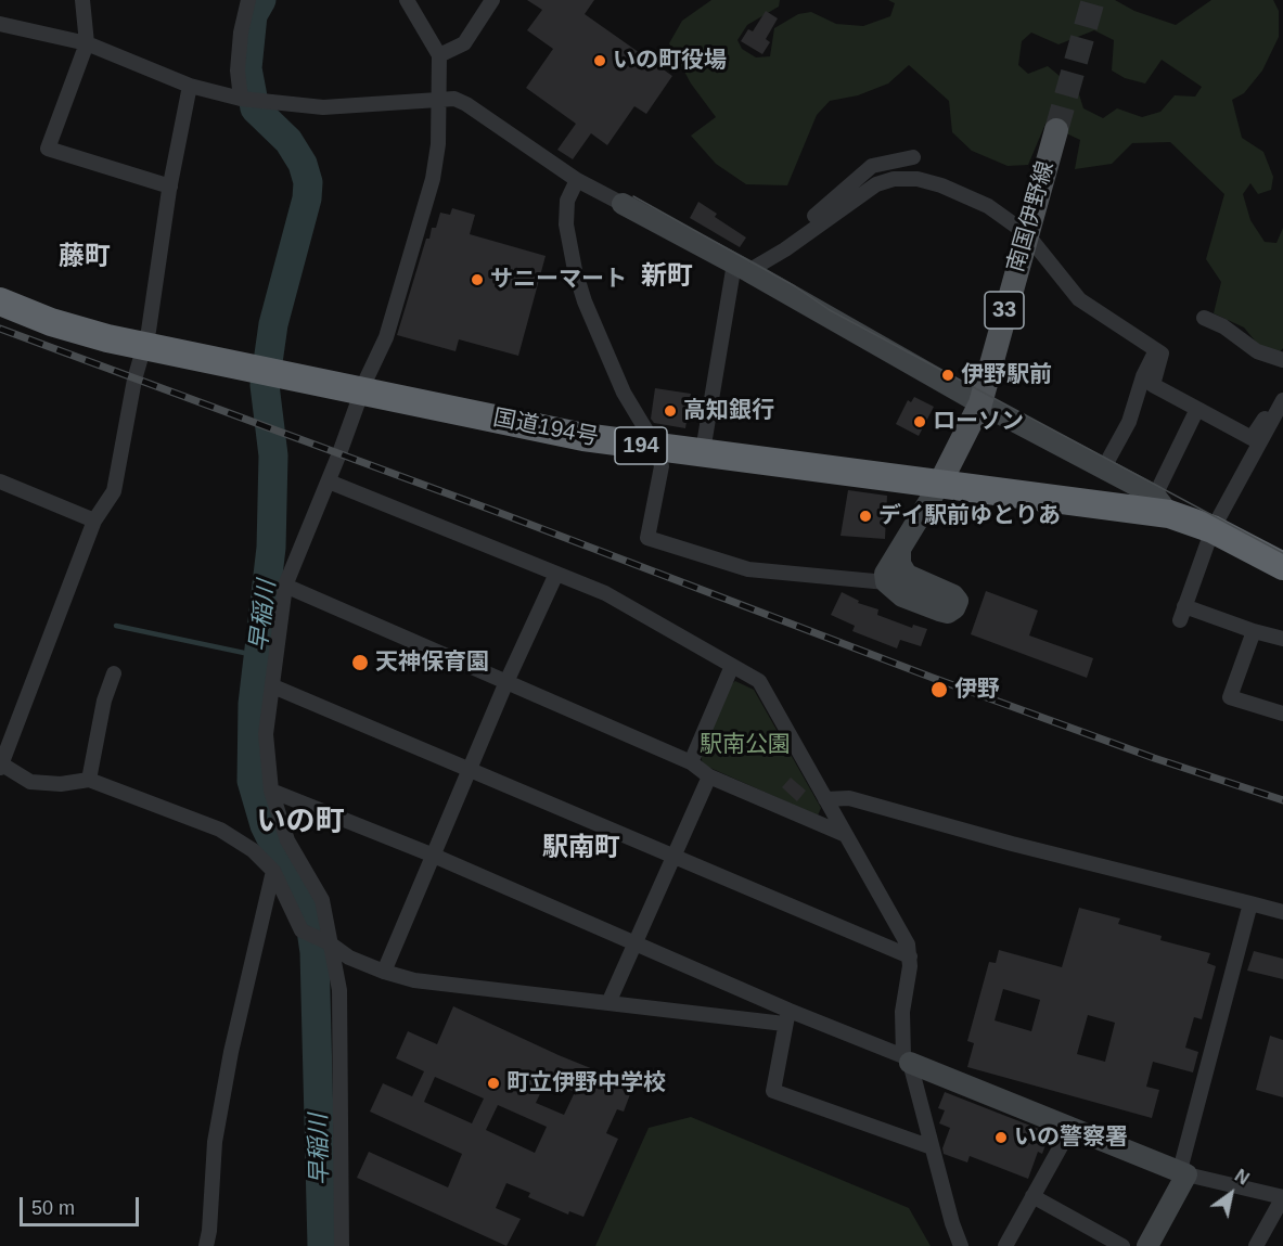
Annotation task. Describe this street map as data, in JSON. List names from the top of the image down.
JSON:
{
  "streets": {
    "highway": ["国道194号", "194"],
    "main road": ["南国伊野線", "33"]
  },
  "crossings": [
    ["南国伊野線", "国道194号"]
  ],
  "districts": [
    "藤町",
    "新町",
    "いの町",
    "駅南町"
  ],
  "water": ["早稲川"],
  "parks": ["駅南公園"],
  "places": [
    "いの町役場",
    "サニーマート",
    "伊野駅前",
    "高知銀行",
    "ローソン",
    "デイ駅前ゆとりあ",
    "天神保育園",
    "伊野",
    "町立伊野中学校",
    "いの警察署"
  ],
  "scale_bar": "50 m",
  "north": "top right"
}
